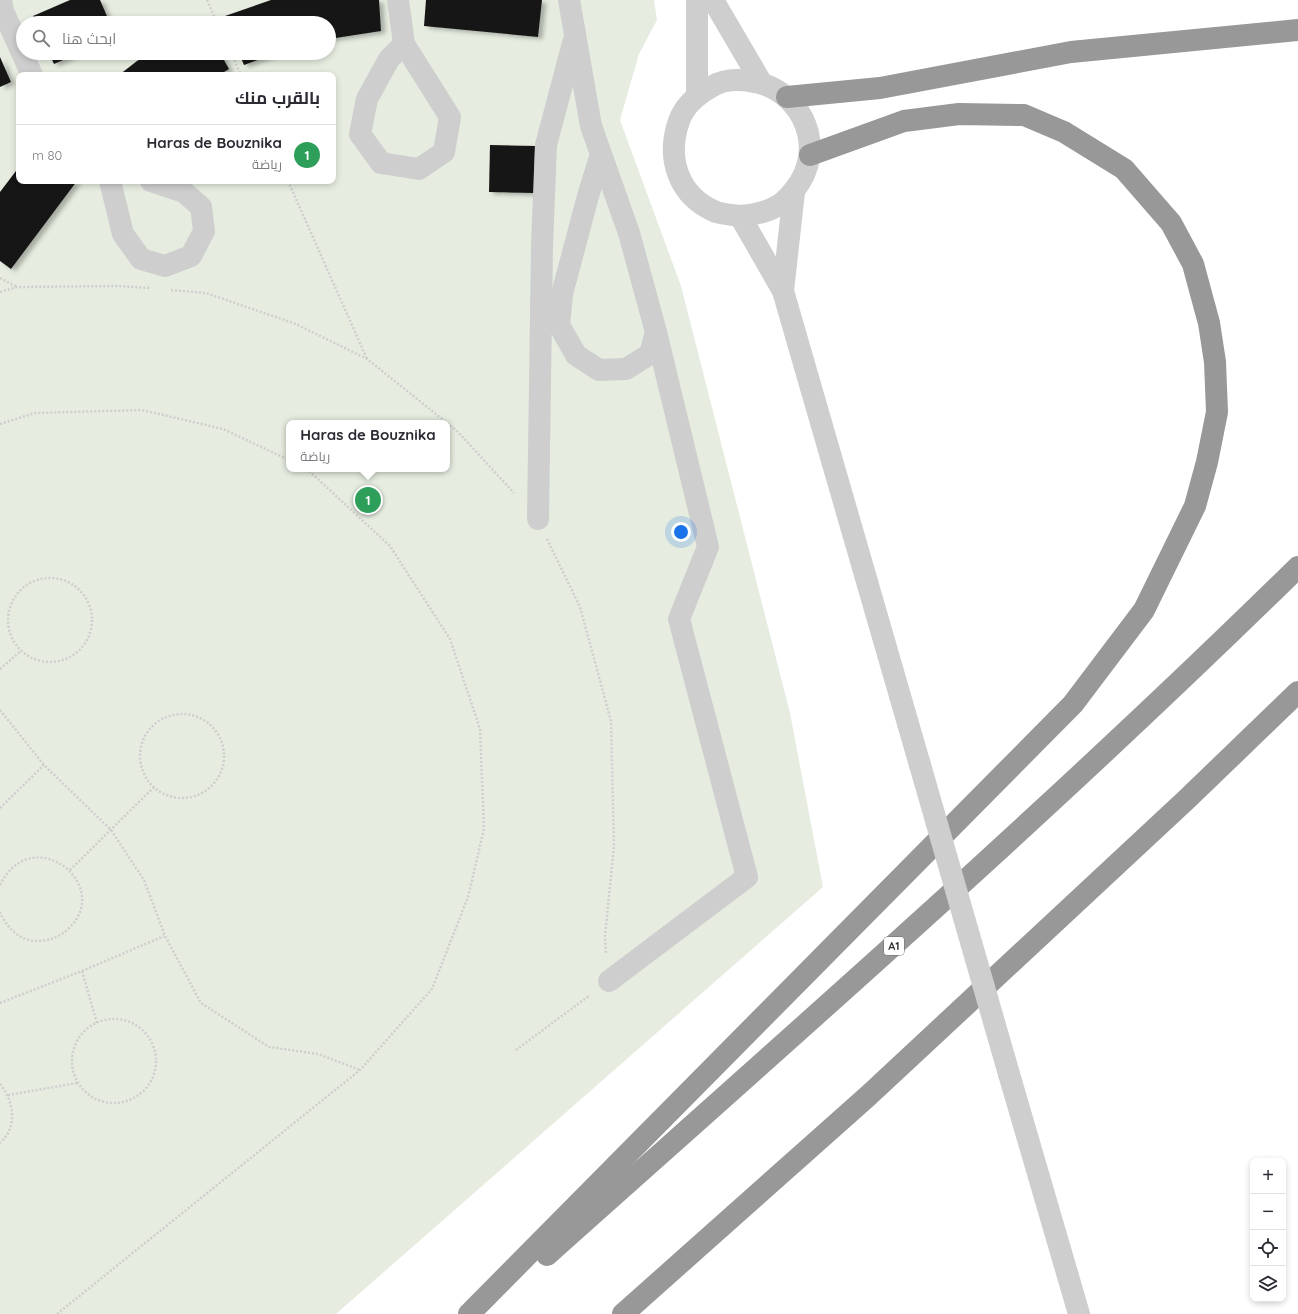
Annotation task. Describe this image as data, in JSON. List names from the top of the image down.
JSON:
{
  "streets": {
    "highway": ["A1"]
  },
  "page": {
    "search": "ابحث هنا",
    "heading": "بالقرب منك",
    "list": [
      {
        "mark": "1",
        "name": "Haras de Bouznika",
        "note": "رياضة",
        "value": "80 m"
      }
    ],
    "popup": ["Haras de Bouznika", "رياضة"],
    "pins": "1",
    "map_buttons": ["+", "−"]
  }
}
